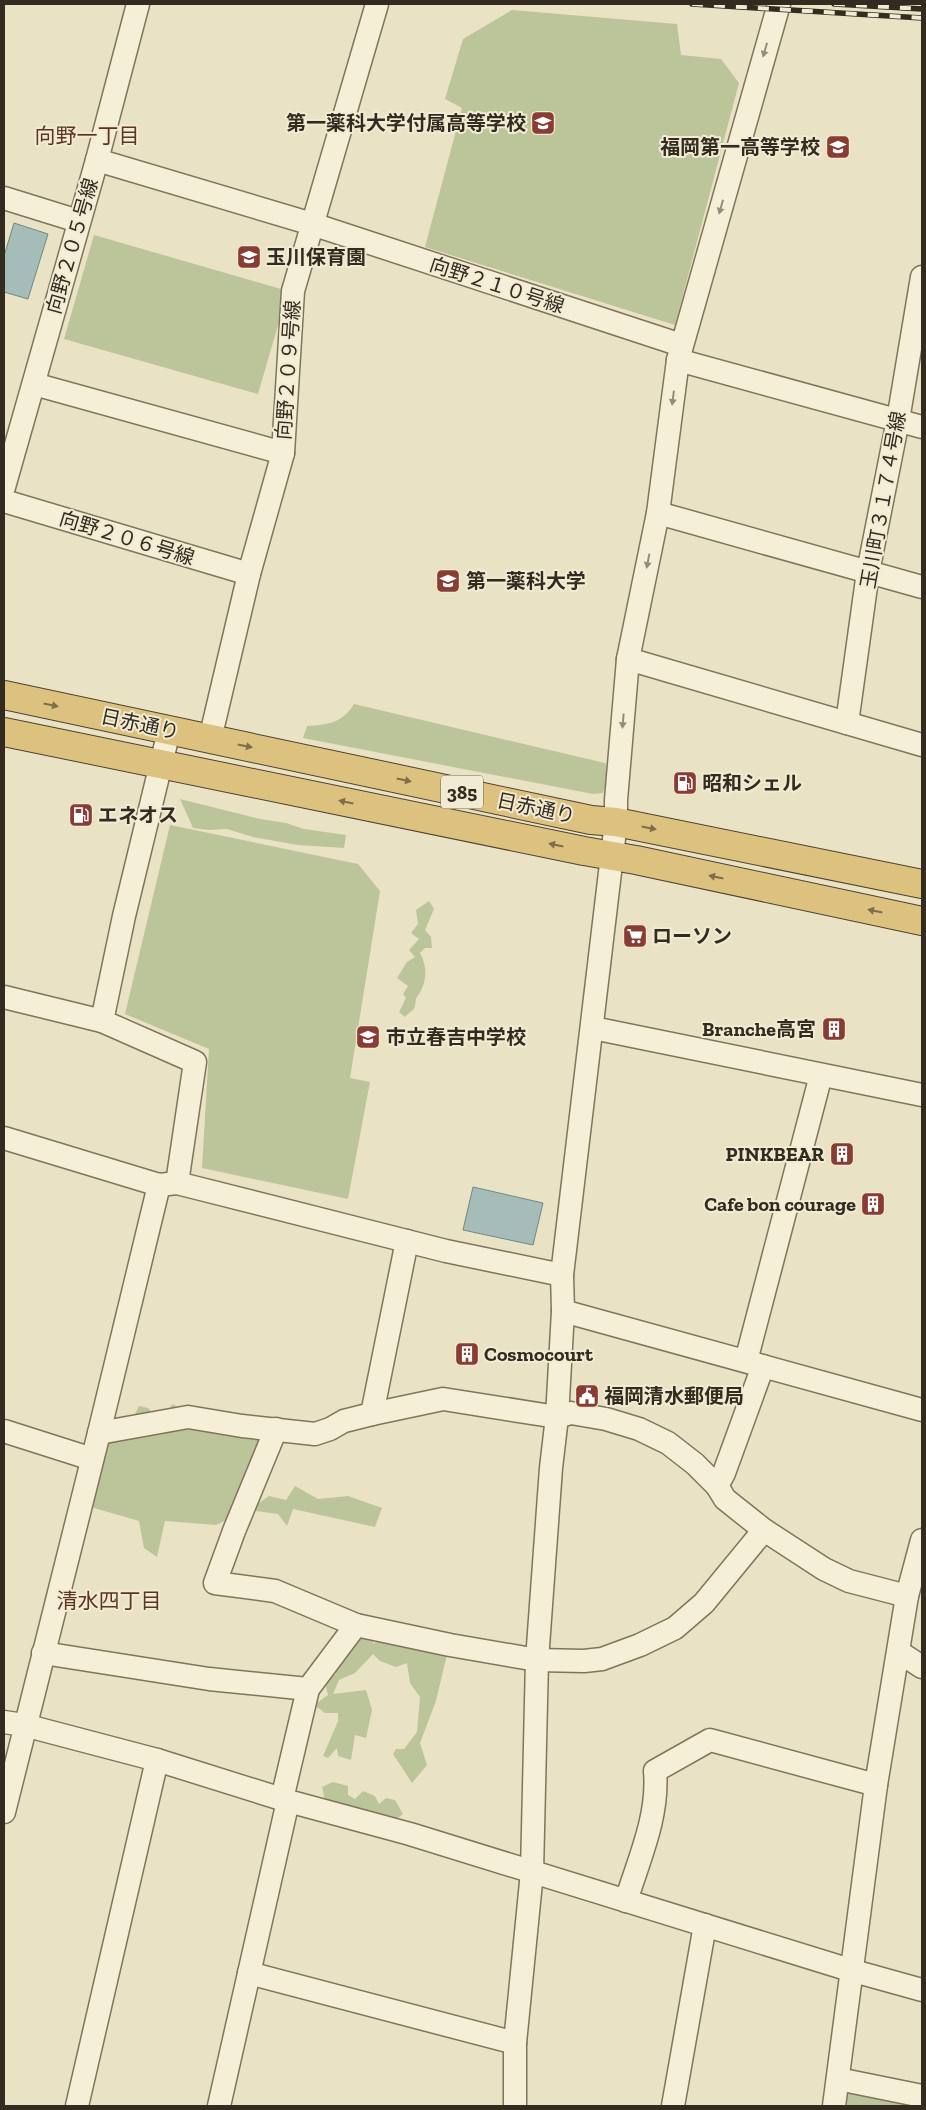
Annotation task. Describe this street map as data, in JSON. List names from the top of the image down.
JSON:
{
  "streets": {
    "highway": ["日赤通り", "385"],
    "street": [
      "向野２０５号線",
      "向野２１０号線",
      "向野２０９号線",
      "玉川町３１７４号線",
      "向野２０６号線"
    ]
  },
  "crossings": [
    ["向野２０５号線", "向野２１０号線"],
    ["向野２１０号線", "向野２０９号線"],
    ["向野２１０号線", "玉川町３１７４号線"],
    ["向野２０９号線", "向野２０６号線"],
    ["向野２０９号線", "日赤通り"]
  ],
  "districts": ["向野一丁目", "清水四丁目"],
  "places": {
    "school or university": [
      "第一薬科大学付属高等学校",
      "福岡第一高等学校",
      "玉川保育園",
      "第一薬科大学",
      "市立春吉中学校"
    ],
    "fuel station": ["昭和シェル", "エネオス"],
    "supermarket": ["ローソン"],
    "building": [
      "Branche高宮",
      "PINKBEAR",
      "Cafe bon courage",
      "Cosmocourt"
    ],
    "public building": ["福岡清水郵便局"]
  }
}
